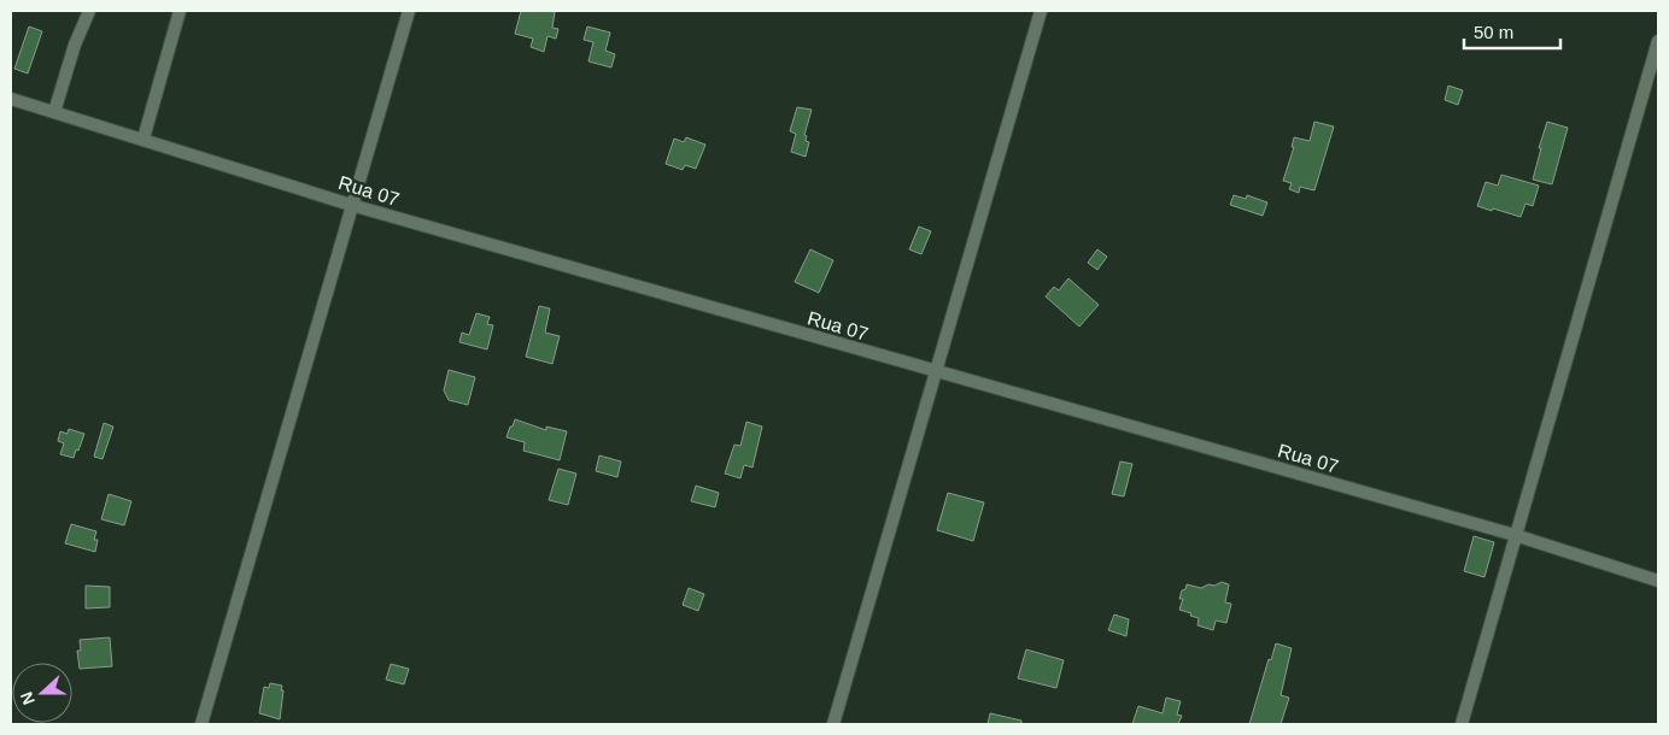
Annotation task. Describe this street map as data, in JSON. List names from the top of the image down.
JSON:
{
  "streets": {
    "street": ["Rua 07"]
  },
  "scale_bar": "50 m",
  "north": "left"
}
